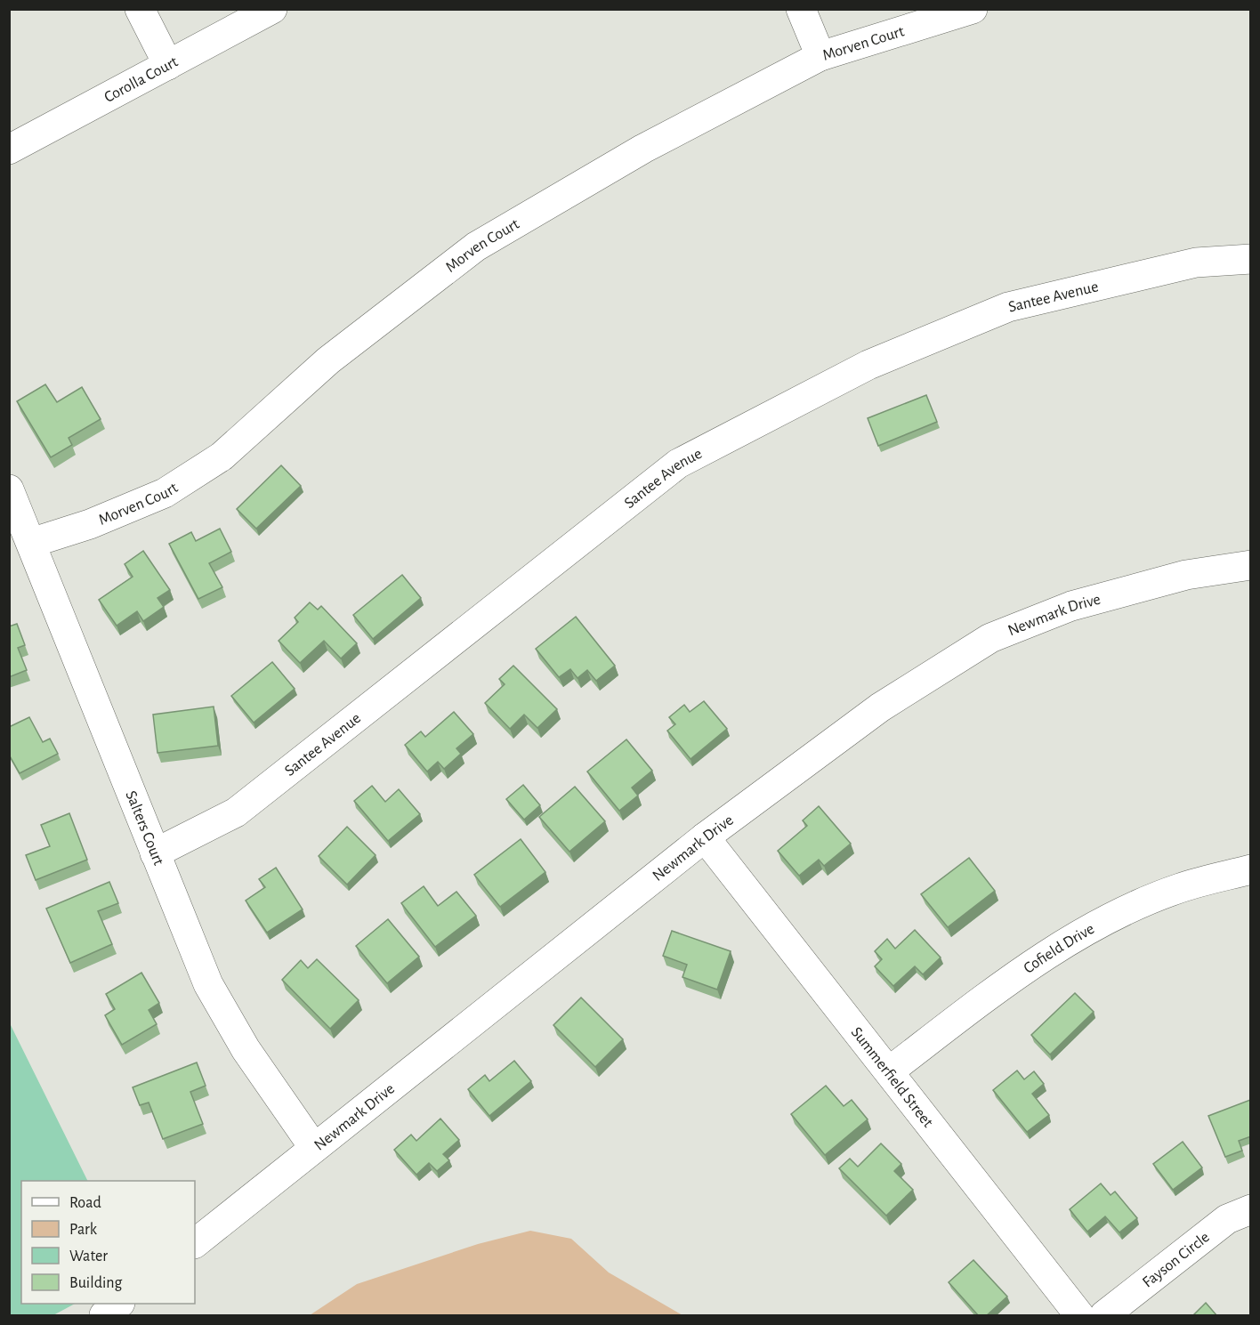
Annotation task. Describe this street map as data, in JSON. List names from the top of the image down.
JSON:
{
  "streets": {
    "street": [
      "Morven Court",
      "Corolla Court",
      "Santee Avenue",
      "Newmark Drive",
      "Salters Court",
      "Cofield Drive",
      "Summerfield Street",
      "Fayson Circle"
    ]
  },
  "crossings": [
    ["Morven Court", "Salters Court"],
    ["Santee Avenue", "Salters Court"],
    ["Newmark Drive", "Salters Court"],
    ["Newmark Drive", "Summerfield Street"],
    ["Cofield Drive", "Summerfield Street"]
  ],
  "legend": [
    "Road",
    "Park",
    "Water",
    "Building"
  ]
}
